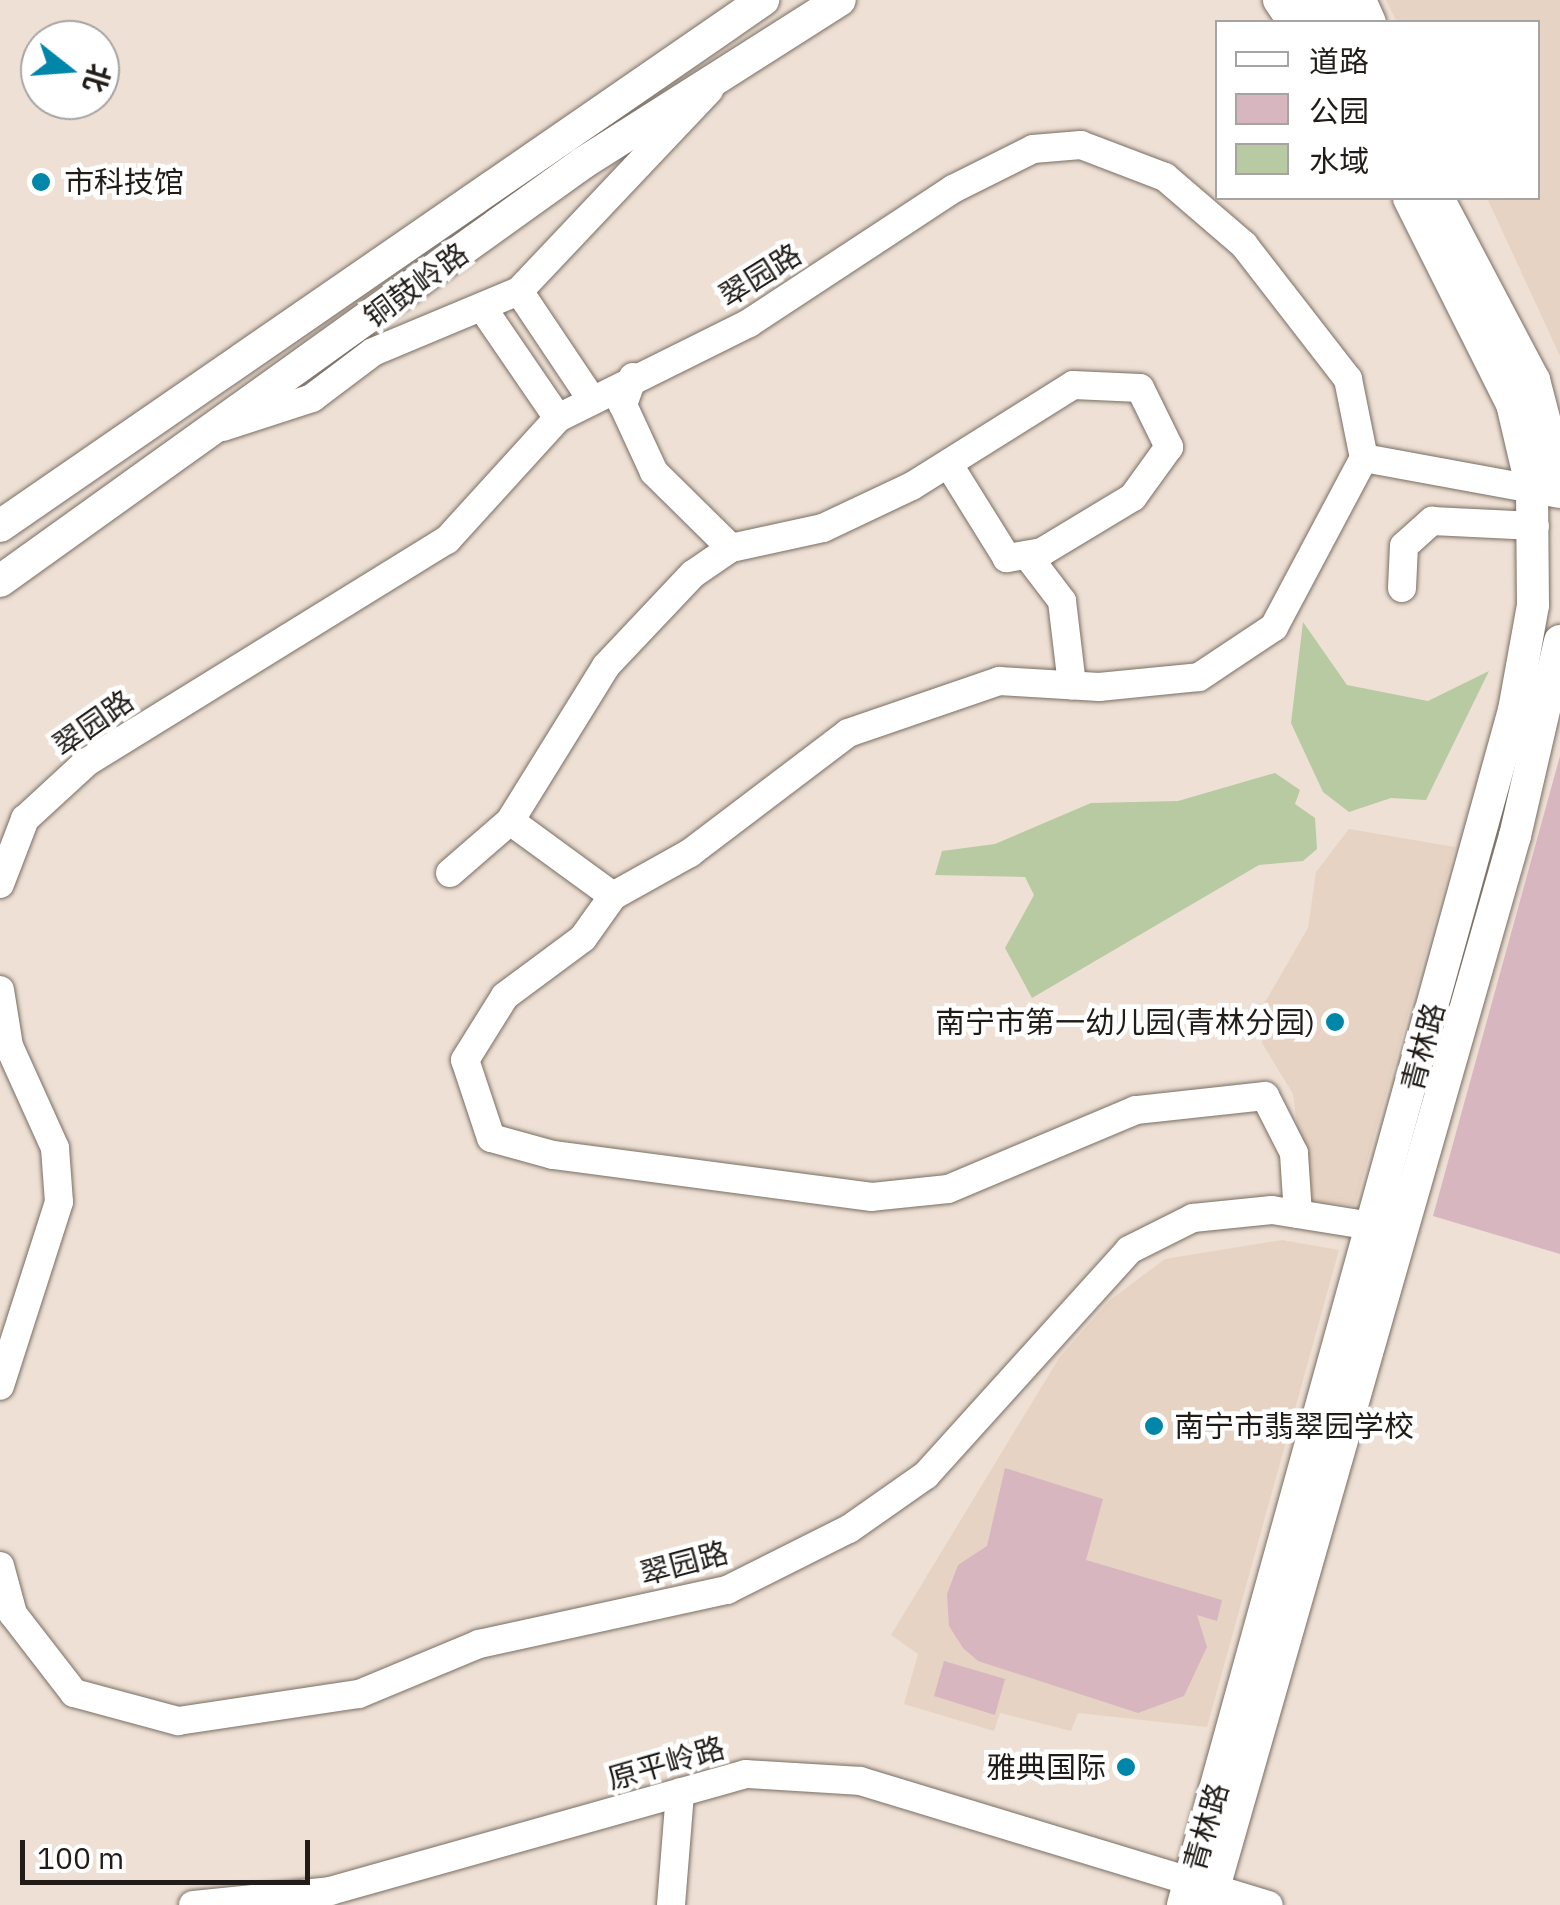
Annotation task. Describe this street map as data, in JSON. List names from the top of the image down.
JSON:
{
  "streets": {
    "main road": ["铜鼓岭路", "青林路"],
    "street": ["翠园路", "原平岭路"]
  },
  "crossings": [
    ["翠园路", "青林路"],
    ["青林路", "原平岭路"]
  ],
  "places": [
    "市科技馆",
    "南宁市第一幼儿园(青林分园)",
    "南宁市翡翠园学校",
    "雅典国际"
  ],
  "legend": ["道路", "公园", "水域"],
  "scale_bar": "100 m",
  "north": "right"
}
